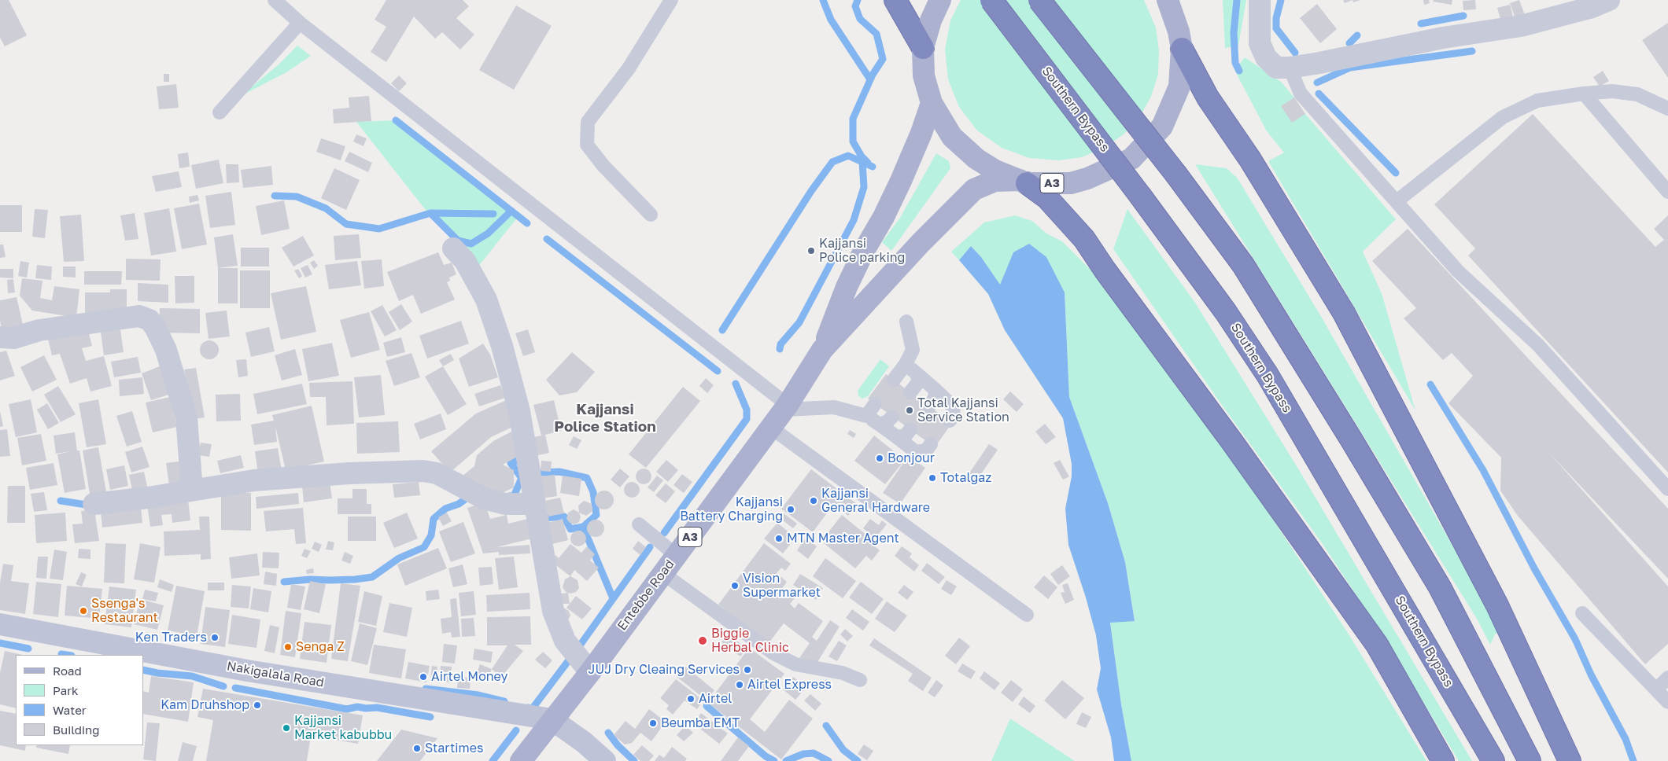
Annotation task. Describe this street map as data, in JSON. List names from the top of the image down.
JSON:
{
  "streets": {
    "highway": ["Southern Bypass"],
    "main road": ["A3", "Entebbe Road"],
    "street": ["Nakigalala Road"]
  },
  "crossings": [
    ["A3", "Entebbe Road"],
    ["Entebbe Road", "Nakigalala Road"]
  ],
  "districts": ["Kajjansi Police Station"],
  "places": [
    "Kajjansi Police parking",
    "Total Kajjansi Service Station",
    "Bonjour",
    "Totalgaz",
    "Kajjansi General Hardware",
    "Kajjansi Battery Charging",
    "MTN Master Agent",
    "Vision Supermarket",
    "Ssenga's Restaurant",
    "Ken Traders",
    "Biggie Herbal Clinic",
    "Senga Z",
    "JUJ Dry Cleaing Services",
    "Airtel Money",
    "Airtel Express",
    "Airtel",
    "Kam Druhshop",
    "Beumba EMT",
    "Kajjansi Market kabubbu",
    "Startimes"
  ],
  "legend": [
    "Road",
    "Park",
    "Water",
    "Building"
  ]
}
